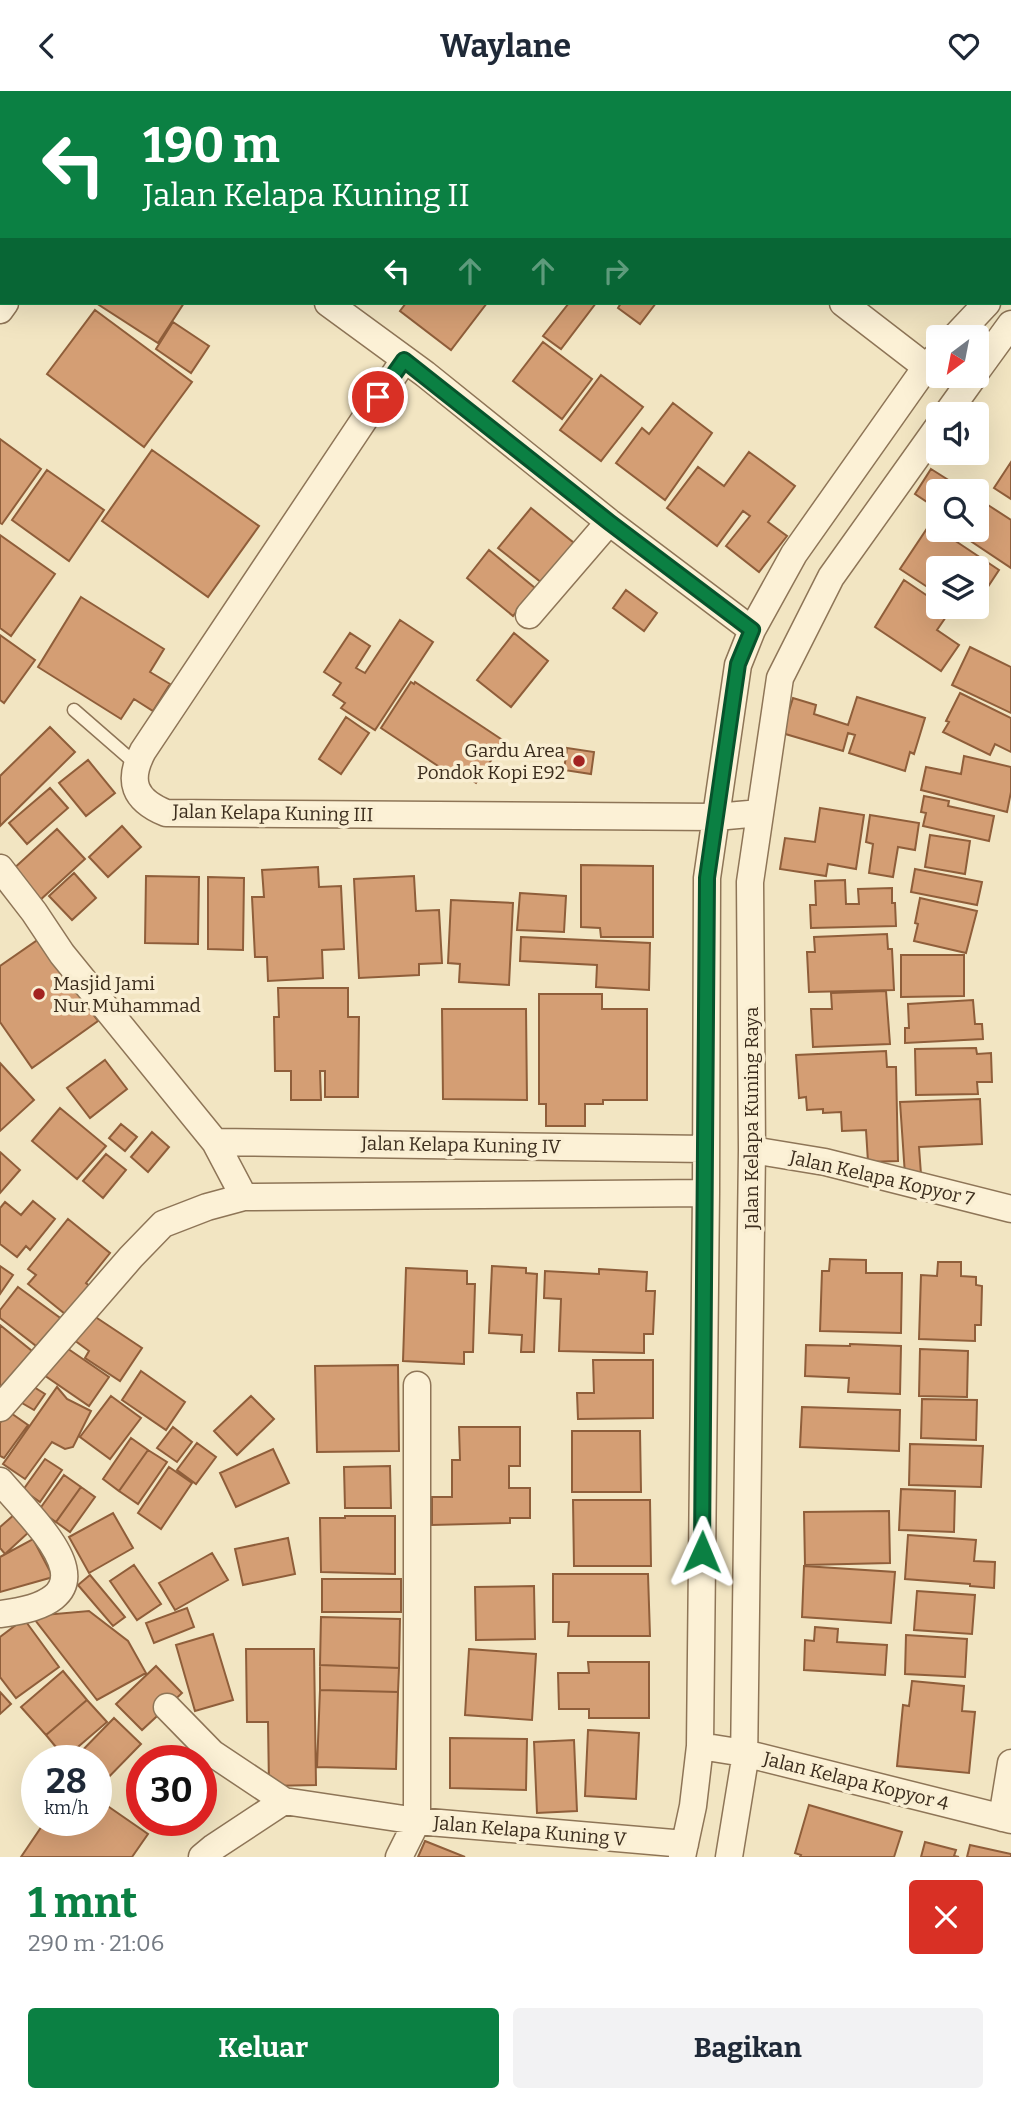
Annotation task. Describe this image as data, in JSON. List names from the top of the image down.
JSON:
{
  "streets": {
    "street": [
      "Jalan Kelapa Kuning III",
      "Jalan Kelapa Kuning Raya",
      "Jalan Kelapa Kuning IV",
      "Jalan Kelapa Kopyor 7",
      "Jalan Kelapa Kopyor 4",
      "Jalan Kelapa Kuning V"
    ]
  },
  "crossings": [
    ["Jalan Kelapa Kuning III", "Jalan Kelapa Kuning Raya"],
    ["Jalan Kelapa Kuning Raya", "Jalan Kelapa Kopyor 7"],
    ["Jalan Kelapa Kuning Raya", "Jalan Kelapa Kopyor 4"]
  ],
  "places": ["Gardu Area Pondok Kopi E92", "Masjid Jami Nur Muhammad"],
  "north": "bottom left",
  "page": {
    "header": "Waylane",
    "turn": ["190 m", "Jalan Kelapa Kuning II"],
    "speed": "28 km/h",
    "limit": "30",
    "heading": ["1 mnt", "290 m · 21:06"],
    "buttons": ["Keluar", "Bagikan"]
  }
}
